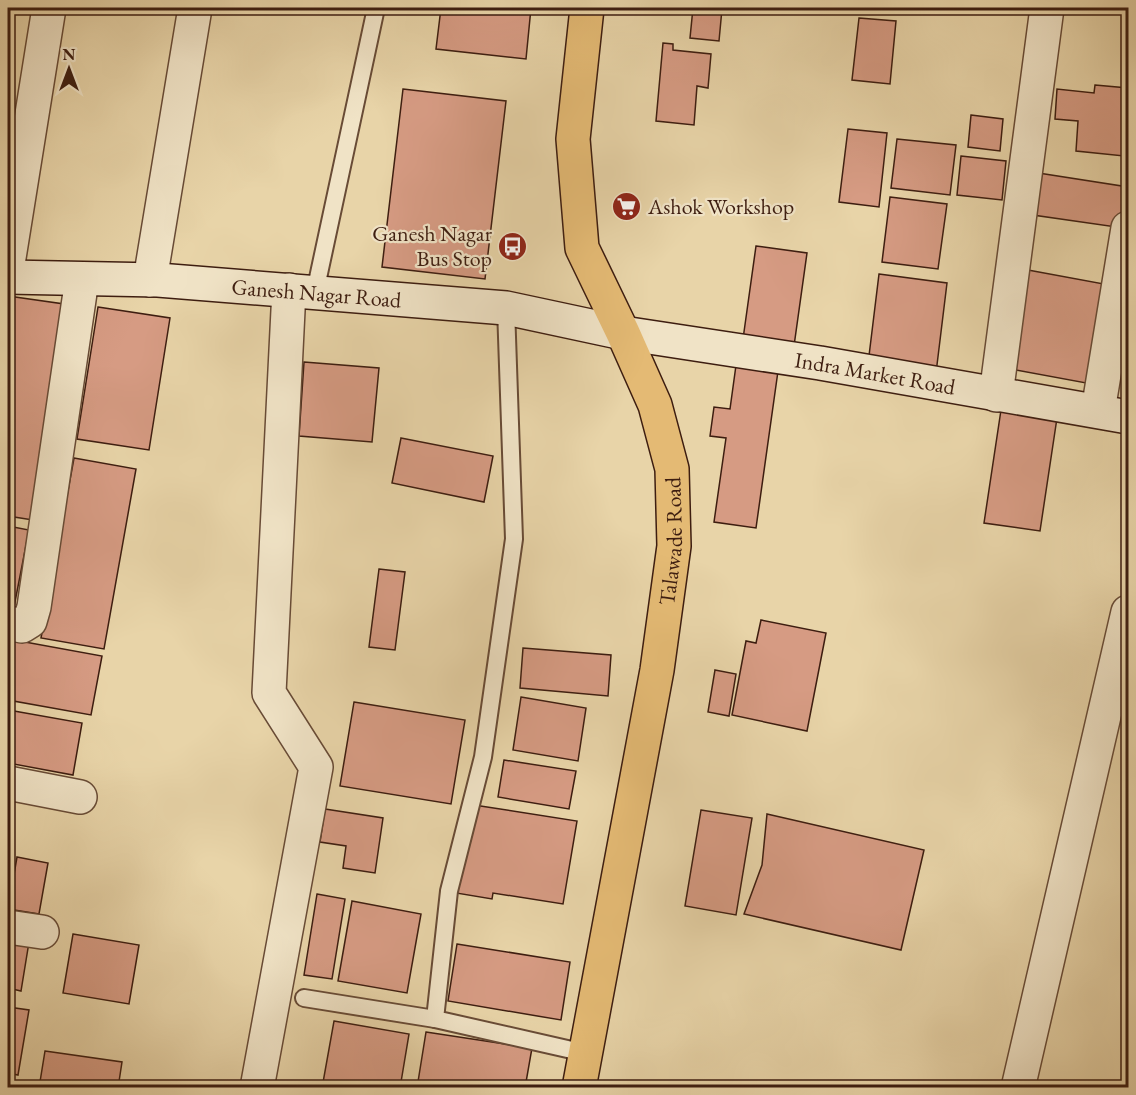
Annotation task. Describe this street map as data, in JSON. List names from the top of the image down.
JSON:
{
  "streets": {
    "main road": ["Talawade Road"],
    "street": ["Ganesh Nagar Road", "Indra Market Road"]
  },
  "crossings": [
    ["Ganesh Nagar Road", "Indra Market Road"],
    ["Ganesh Nagar Road", "Talawade Road"],
    ["Indra Market Road", "Talawade Road"]
  ],
  "places": {
    "supermarket": ["Ashok Workshop"],
    "bus stop": ["Ganesh Nagar Bus Stop"]
  },
  "north": "top"
}
